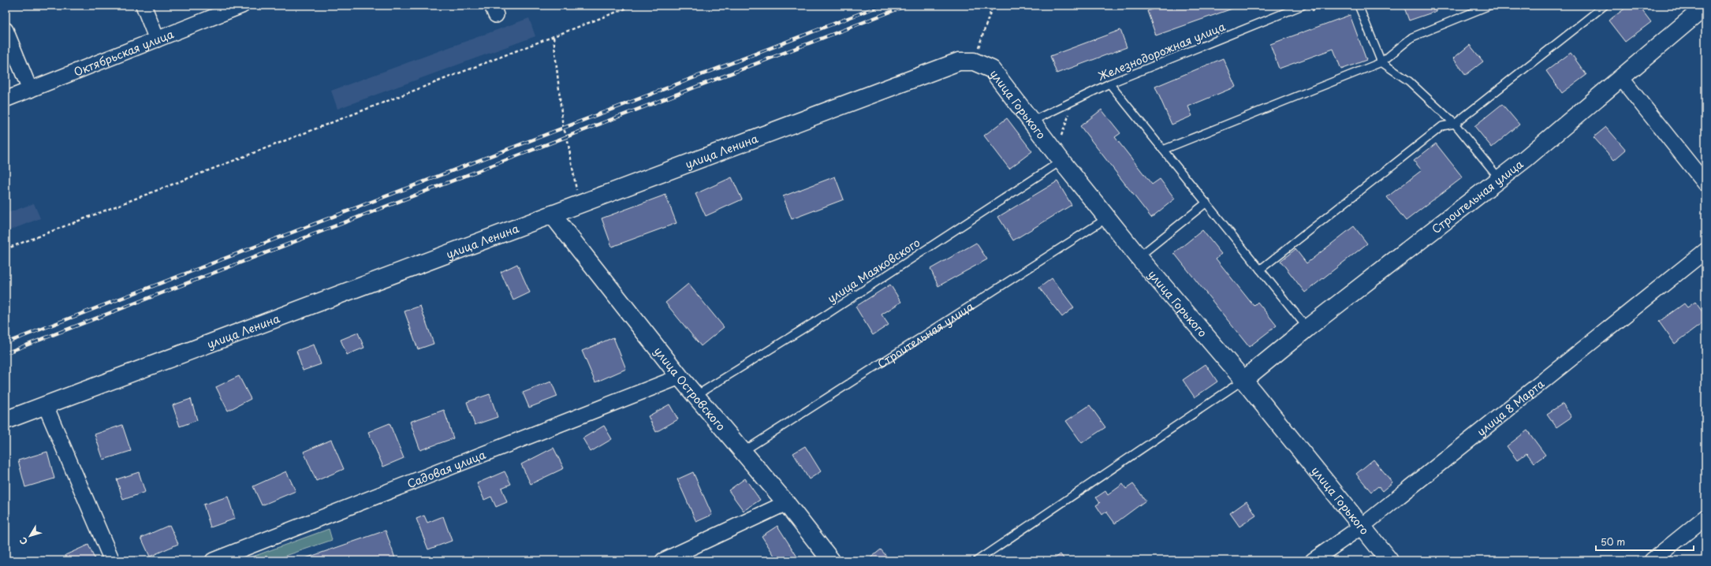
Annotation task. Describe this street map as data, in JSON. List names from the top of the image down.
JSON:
{
  "streets": {
    "street": [
      "Октябрьская улица",
      "улица Горького",
      "улица Ленина",
      "Строительная улица",
      "улица Островского",
      "улица 8 Марта",
      "Садовая улица"
    ],
    "lane": ["Железнодорожная улица", "улица Маяковского"]
  },
  "crossings": [
    ["Железнодорожная улица", "улица Горького"],
    ["улица Горького", "улица Ленина"],
    ["улица Горького", "Строительная улица"],
    ["улица Горького", "улица Маяковского"],
    ["улица Горького", "улица 8 Марта"],
    ["улица Ленина", "улица Островского"],
    ["Строительная улица", "улица Островского"],
    ["улица Маяковского", "улица Островского"],
    ["улица Островского", "Садовая улица"]
  ],
  "scale_bar": "50 m",
  "north": "bottom left"
}
